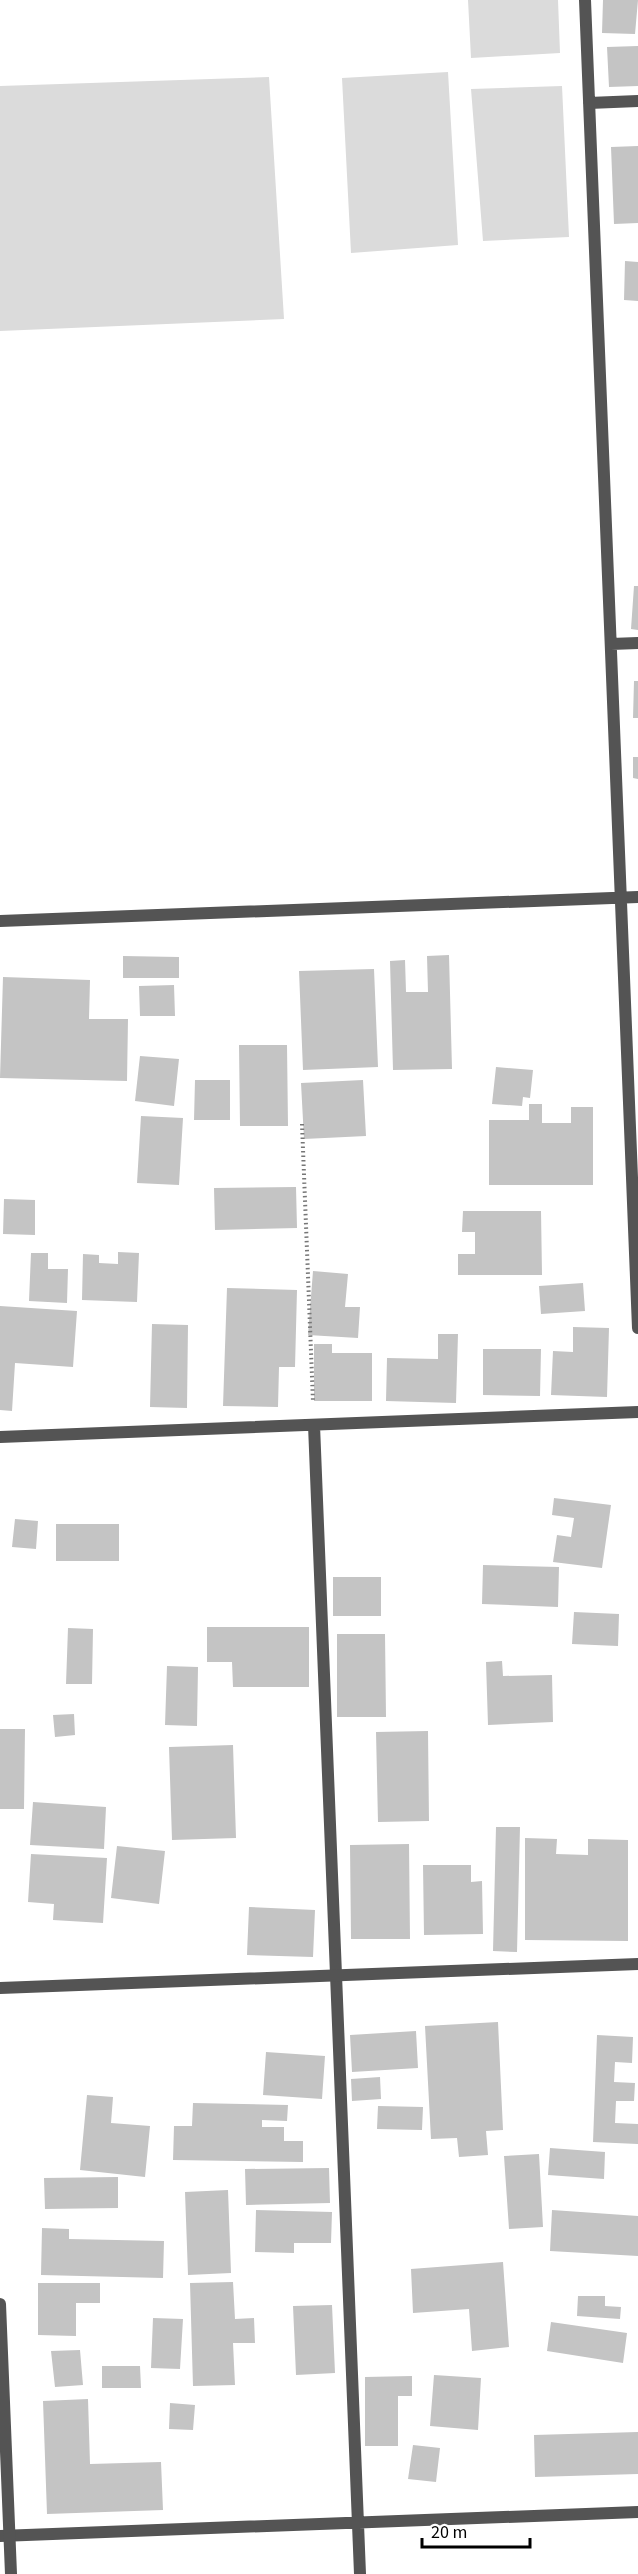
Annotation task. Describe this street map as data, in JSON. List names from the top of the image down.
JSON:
{
  "scale_bar": "20 m"
}
